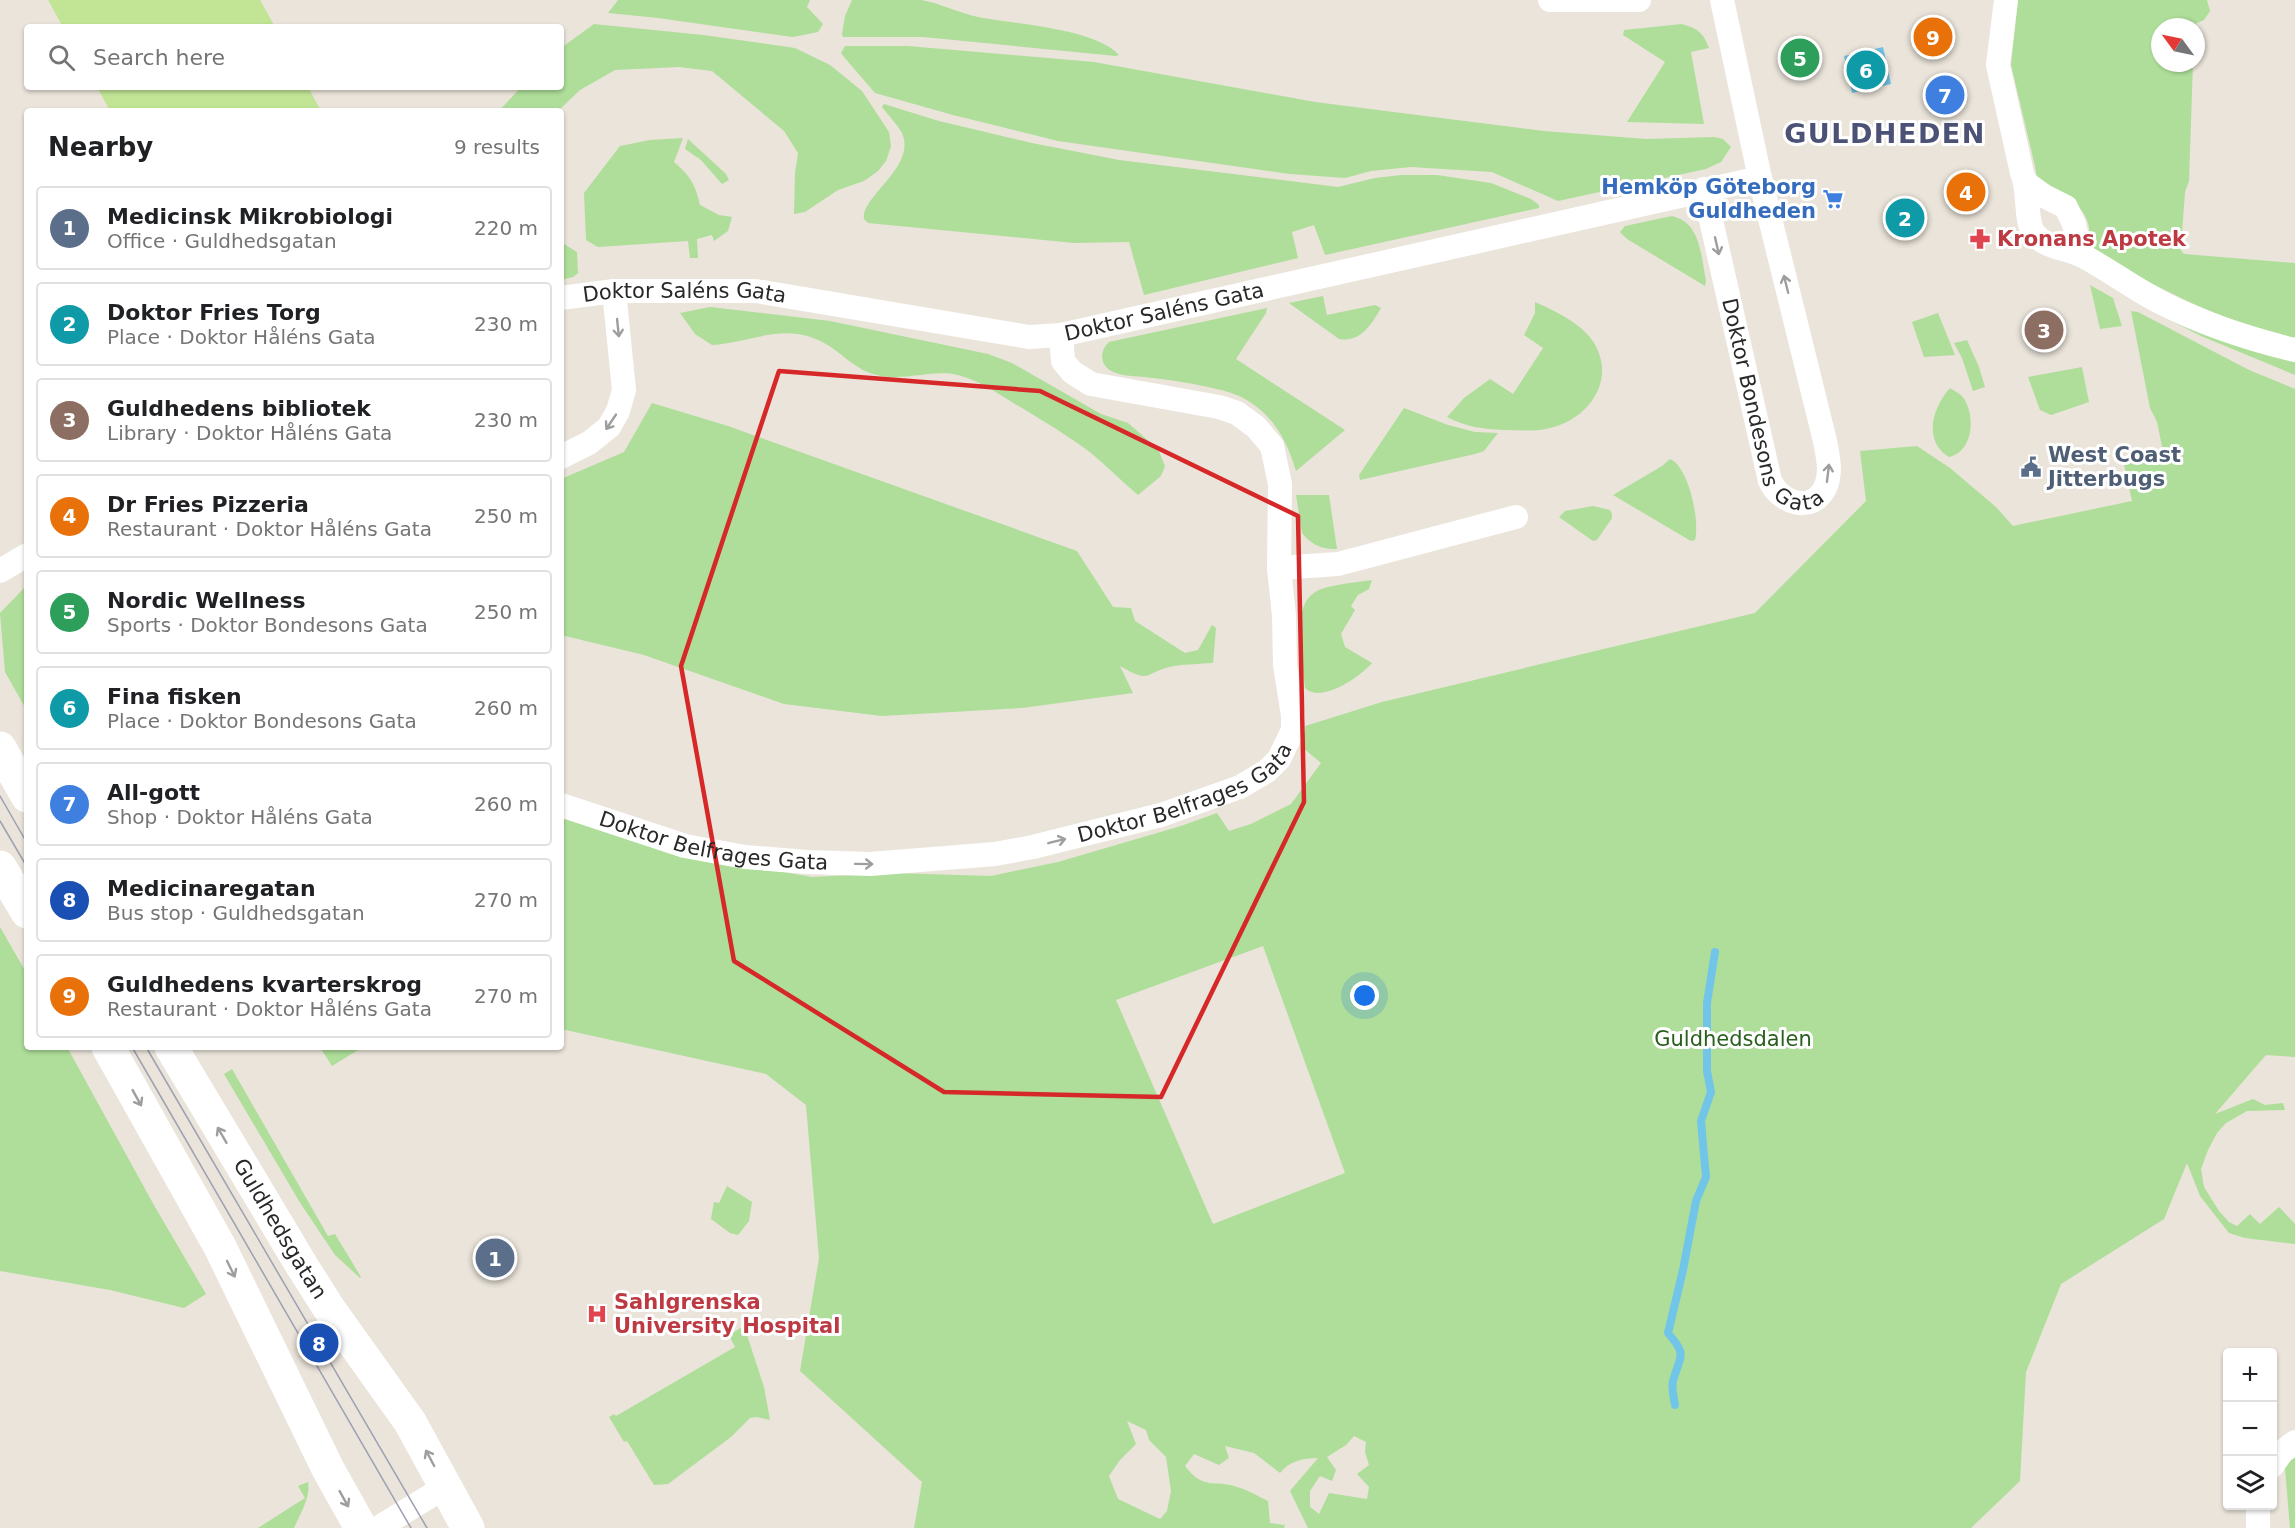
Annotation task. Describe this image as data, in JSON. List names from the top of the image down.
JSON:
{
  "streets": {
    "street": [
      "Doktor Saléns Gata",
      "Doktor Bondesons Gata",
      "Doktor Belfrages Gata",
      "Guldhedsgatan"
    ]
  },
  "crossings": [
    ["Doktor Saléns Gata", "Doktor Bondesons Gata"],
    ["Doktor Saléns Gata", "Doktor Belfrages Gata"]
  ],
  "one_way": ["Doktor Belfrages Gata"],
  "districts": ["GULDHEDEN"],
  "parks": ["Guldhedsdalen"],
  "places": {
    "supermarket": ["Hemköp Göteborg Guldheden"],
    "pharmacy": ["Kronans Apotek"],
    "public building": ["West Coast Jitterbugs"],
    "hospital": ["Sahlgrenska University Hospital"]
  },
  "north": "top left",
  "page": {
    "pins": [
      "9",
      "5",
      "6",
      "7",
      "4",
      "2",
      "3",
      "1",
      "8"
    ],
    "search": "Search here",
    "heading": ["Nearby", "9 results"],
    "list": [
      {
        "mark": "1",
        "name": "Medicinsk Mikrobiologi",
        "note": "Office · Guldhedsgatan",
        "value": "220 m"
      },
      {
        "mark": "2",
        "name": "Doktor Fries Torg",
        "note": "Place · Doktor Håléns Gata",
        "value": "230 m"
      },
      {
        "mark": "3",
        "name": "Guldhedens bibliotek",
        "note": "Library · Doktor Håléns Gata",
        "value": "230 m"
      },
      {
        "mark": "4",
        "name": "Dr Fries Pizzeria",
        "note": "Restaurant · Doktor Håléns Gata",
        "value": "250 m"
      },
      {
        "mark": "5",
        "name": "Nordic Wellness",
        "note": "Sports · Doktor Bondesons Gata",
        "value": "250 m"
      },
      {
        "mark": "6",
        "name": "Fina fisken",
        "note": "Place · Doktor Bondesons Gata",
        "value": "260 m"
      },
      {
        "mark": "7",
        "name": "All-gott",
        "note": "Shop · Doktor Håléns Gata",
        "value": "260 m"
      },
      {
        "mark": "8",
        "name": "Medicinaregatan",
        "note": "Bus stop · Guldhedsgatan",
        "value": "270 m"
      },
      {
        "mark": "9",
        "name": "Guldhedens kvarterskrog",
        "note": "Restaurant · Doktor Håléns Gata",
        "value": "270 m"
      }
    ],
    "map_buttons": ["+", "−"]
  }
}
